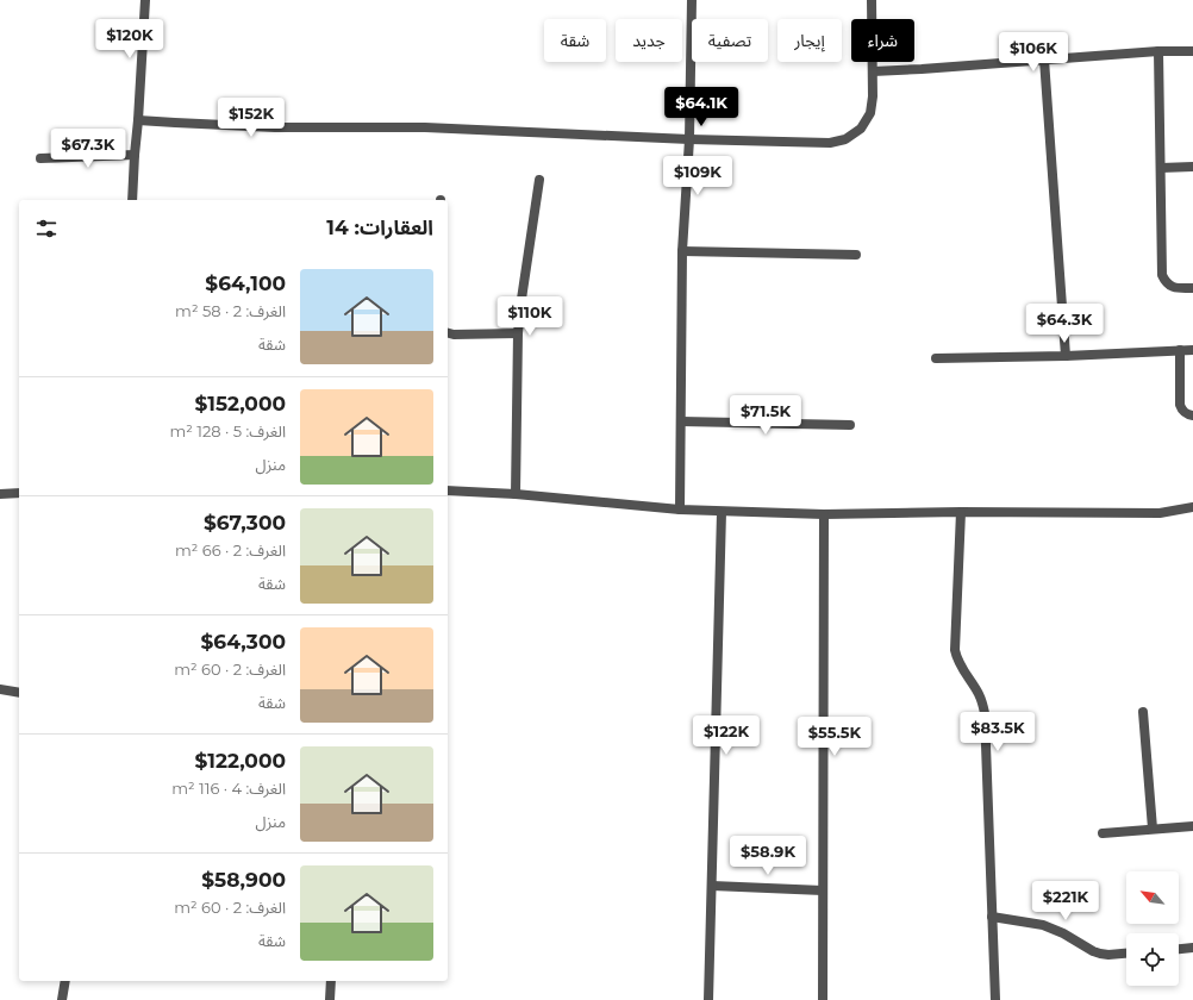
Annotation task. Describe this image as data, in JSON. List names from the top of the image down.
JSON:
{
  "north": "top left",
  "page": {
    "price": [
      "$120K",
      "$106K",
      "$64.1K",
      "$152K",
      "$67.3K",
      "$109K",
      "$110K",
      "$64.3K",
      "$71.5K",
      "$83.5K",
      "$122K",
      "$55.5K",
      "$58.9K",
      "$221K"
    ],
    "chip": [
      "شراء",
      "إيجار",
      "تصفية",
      "جديد",
      "شقة"
    ],
    "heading": "العقارات: 14",
    "list": [
      {
        "name": "$64,100",
        "note": "الغرف: 2 · 58 m² · شقة"
      },
      {
        "name": "$152,000",
        "note": "الغرف: 5 · 128 m² · منزل"
      },
      {
        "name": "$67,300",
        "note": "الغرف: 2 · 66 m² · شقة"
      },
      {
        "name": "$64,300",
        "note": "الغرف: 2 · 60 m² · شقة"
      },
      {
        "name": "$122,000",
        "note": "الغرف: 4 · 116 m² · منزل"
      },
      {
        "name": "$58,900",
        "note": "الغرف: 2 · 60 m² · شقة"
      }
    ]
  }
}
